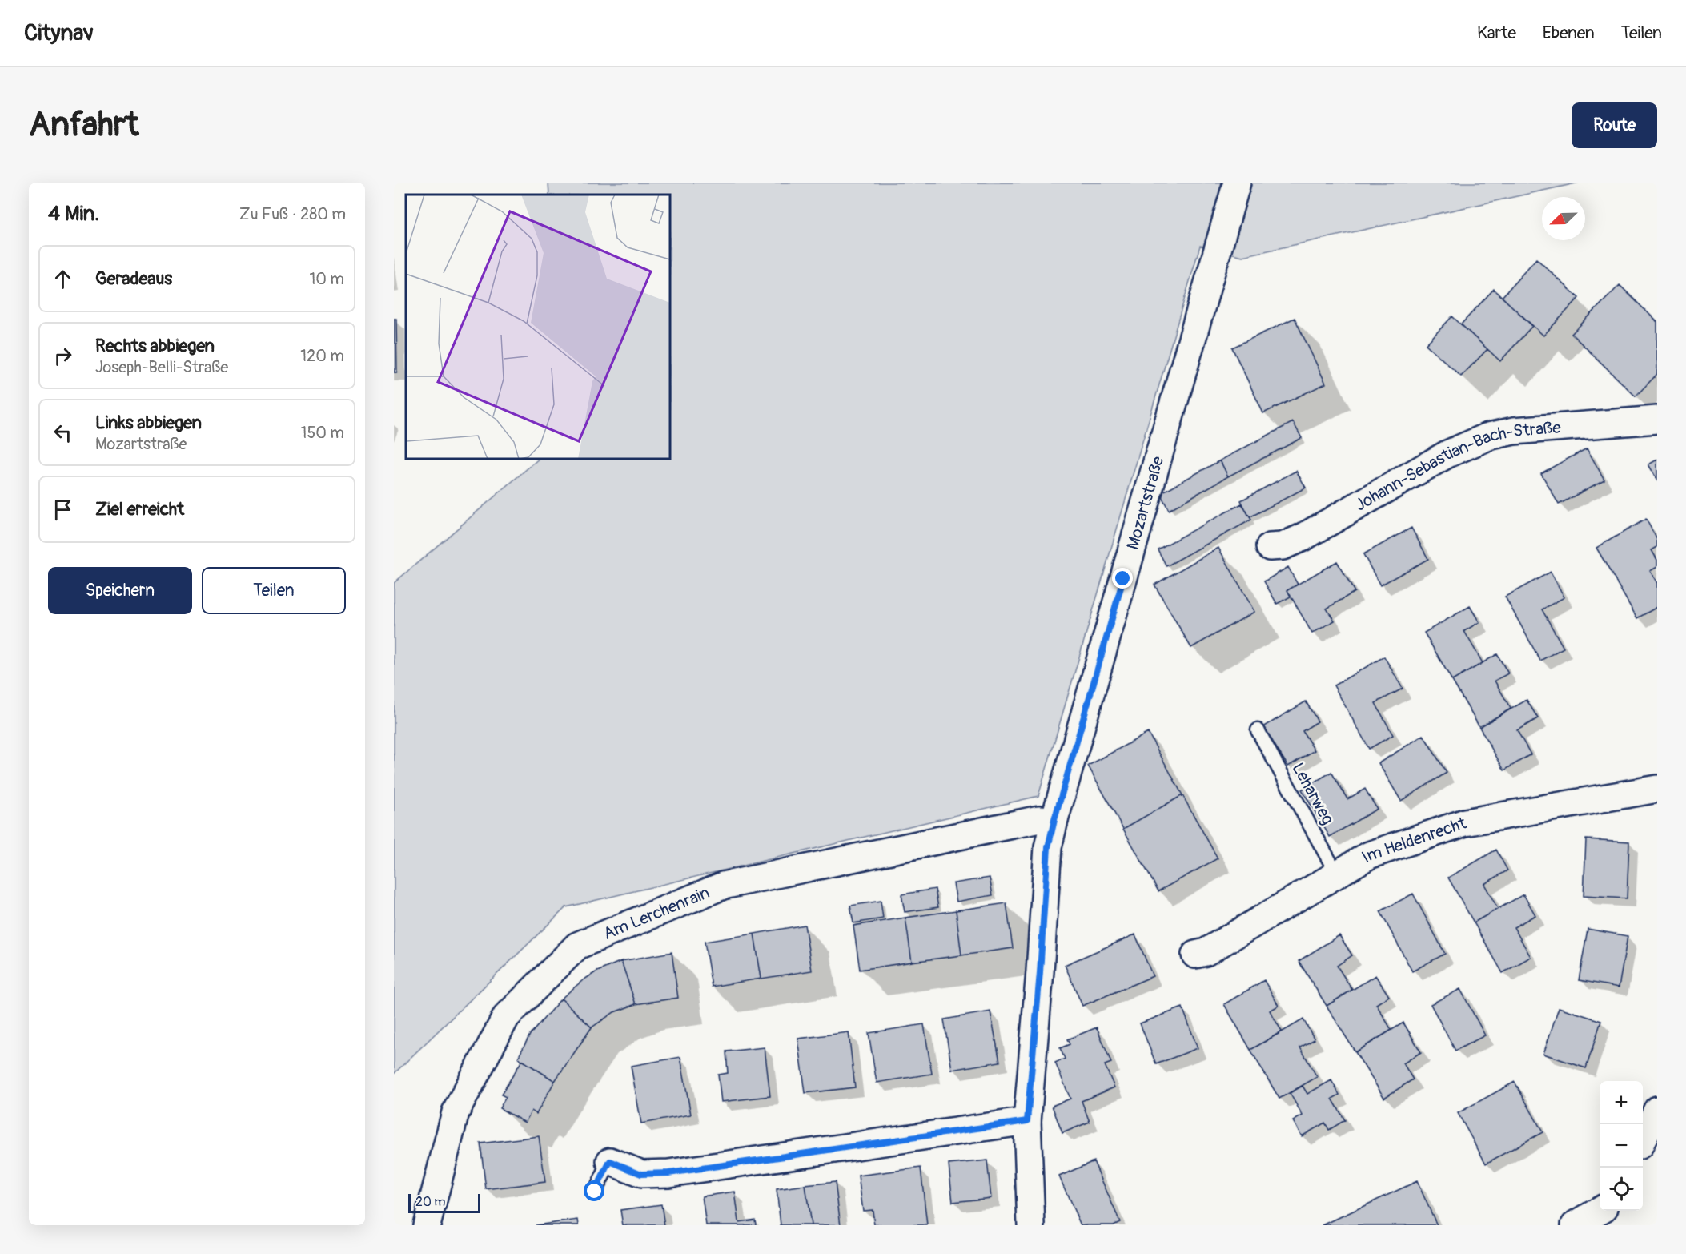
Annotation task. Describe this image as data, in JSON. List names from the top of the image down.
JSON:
{
  "streets": {
    "street": [
      "Johann-Sebastian-Bach-Straße",
      "Mozartstraße",
      "Im Heldenrecht",
      "Am Lerchenrain"
    ],
    "lane": ["Leharweg"]
  },
  "crossings": [
    ["Mozartstraße", "Am Lerchenrain"],
    ["Leharweg", "Im Heldenrecht"]
  ],
  "scale_bar": "20 m",
  "north": "bottom left",
  "page": {
    "header": "Citynav",
    "nav": ["Karte", "Ebenen", "Teilen"],
    "buttons": [
      "Route",
      ["Speichern", "Teilen"]
    ],
    "title": "Anfahrt",
    "heading": ["4 Min.", "Zu Fuß · 280 m"],
    "list": [
      ["Geradeaus", "10 m"],
      ["Rechts abbiegen", "Joseph-Belli-Straße", "120 m"],
      ["Links abbiegen", "Mozartstraße", "150 m"],
      "Ziel erreicht"
    ],
    "map_buttons": ["+", "−"],
    "scale": "20 m"
  }
}
